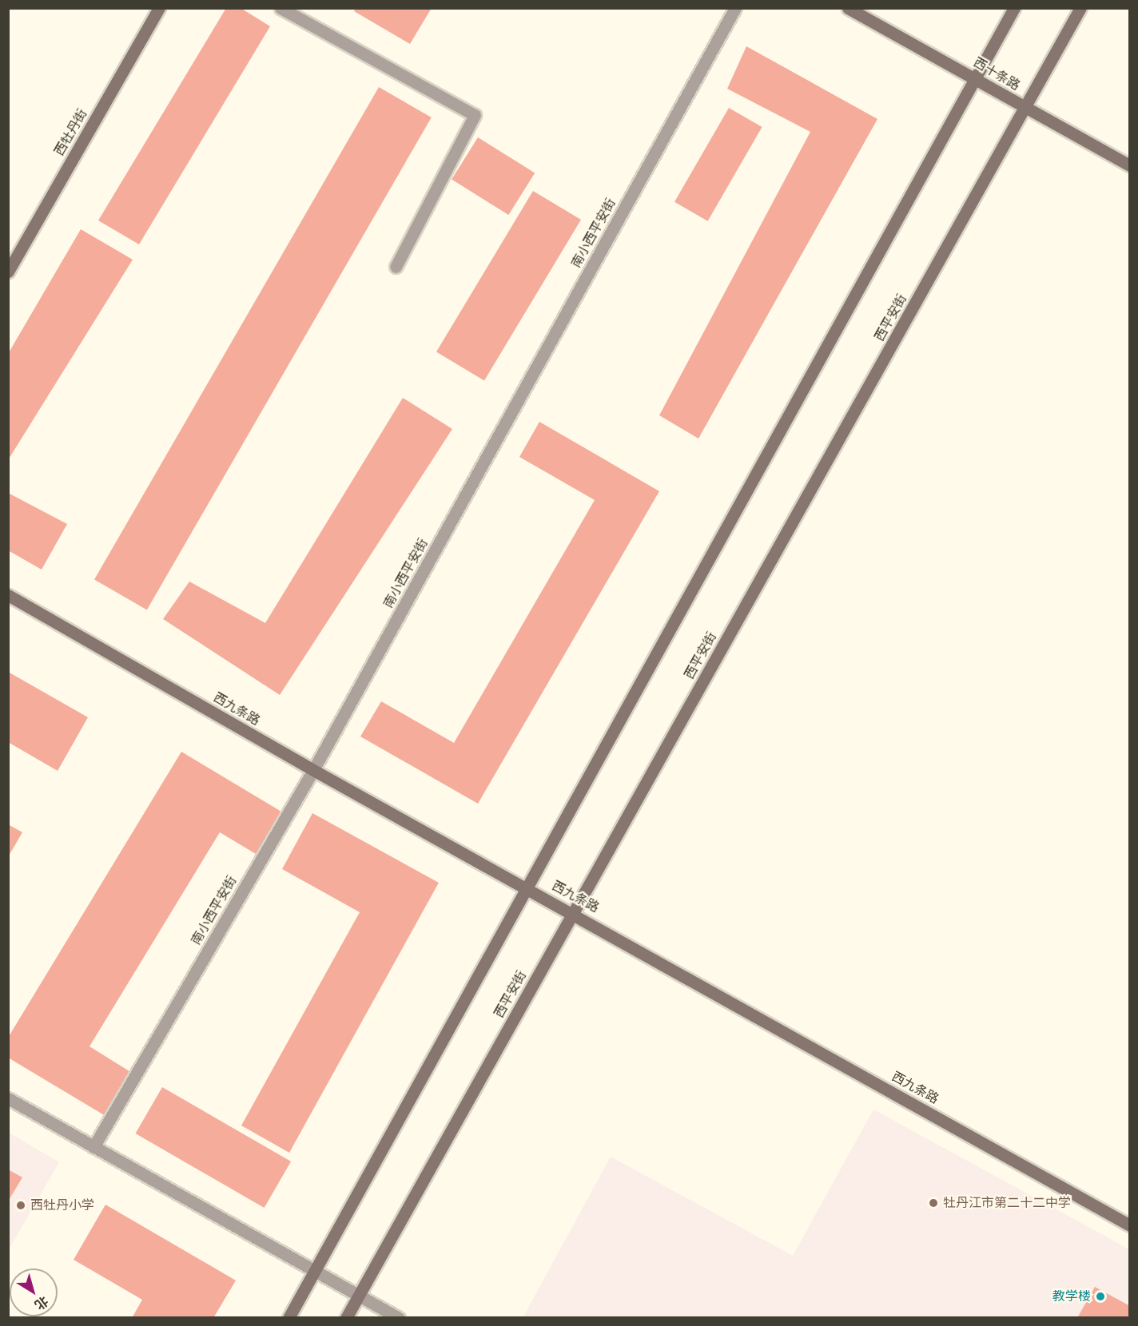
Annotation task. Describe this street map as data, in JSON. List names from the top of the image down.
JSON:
{
  "streets": {
    "main road": [
      "西十条路",
      "西牡丹街",
      "西平安街",
      "西九条路"
    ],
    "street": ["南小西平安街"]
  },
  "crossings": [
    ["西十条路", "西平安街"],
    ["南小西平安街", "西九条路"],
    ["西平安街", "西九条路"]
  ],
  "places": ["牡丹江市第二十二中学", "西牡丹小学", "教学楼"],
  "north": "bottom right"
}
